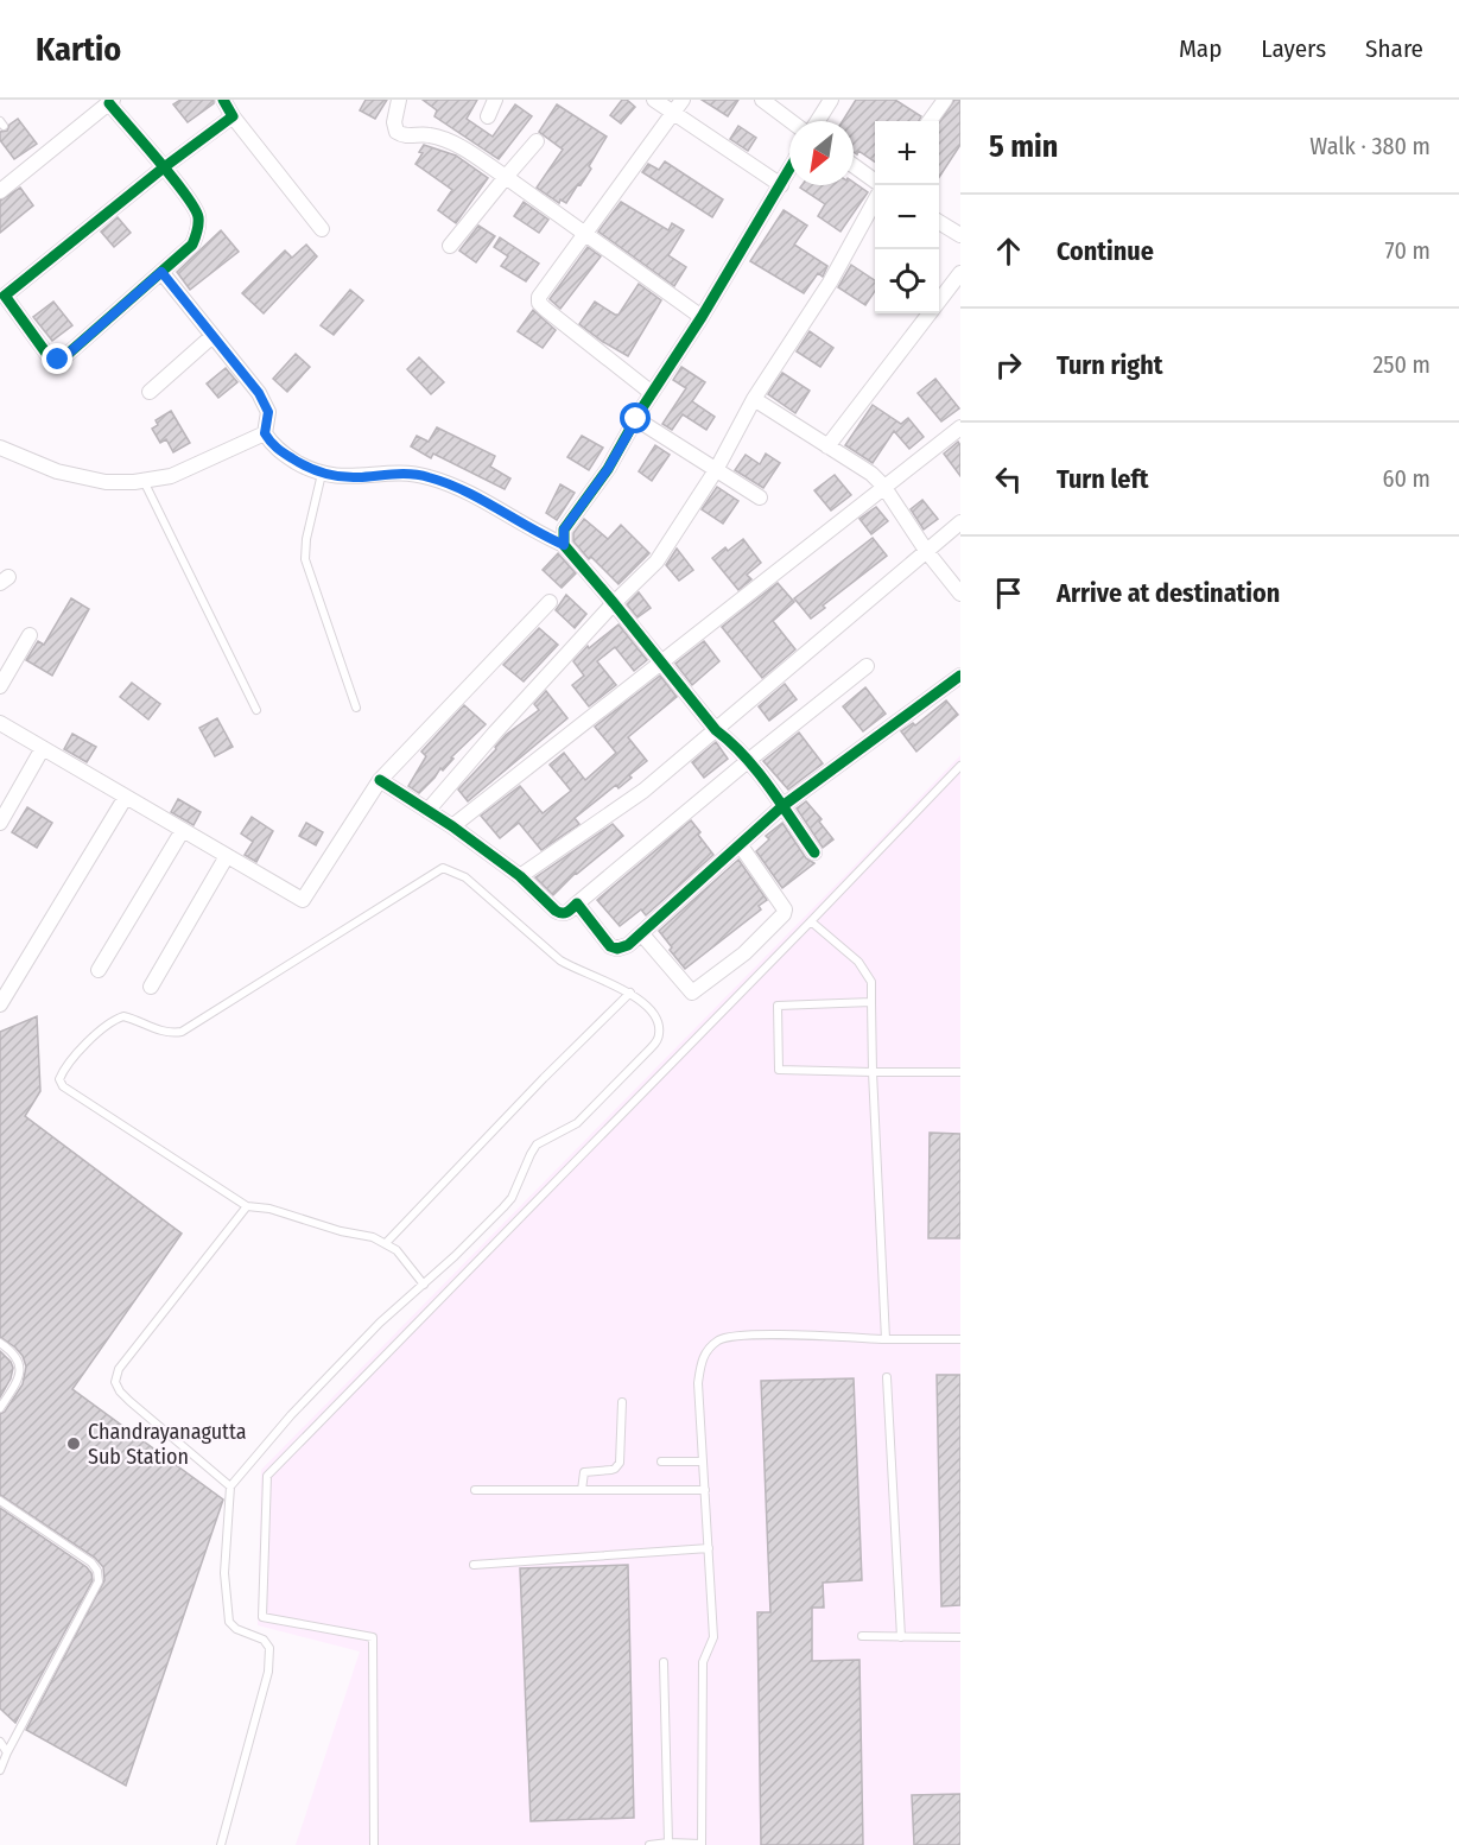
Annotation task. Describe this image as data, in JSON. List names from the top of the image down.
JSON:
{
  "places": ["Chandrayanagutta Sub Station"],
  "north": "bottom left",
  "page": {
    "header": "Kartio",
    "nav": ["Map", "Layers", "Share"],
    "heading": ["5 min", "Walk · 380 m"],
    "map_buttons": ["+", "−"],
    "list": [
      ["Continue", "70 m"],
      ["Turn right", "250 m"],
      ["Turn left", "60 m"],
      "Arrive at destination"
    ]
  }
}
